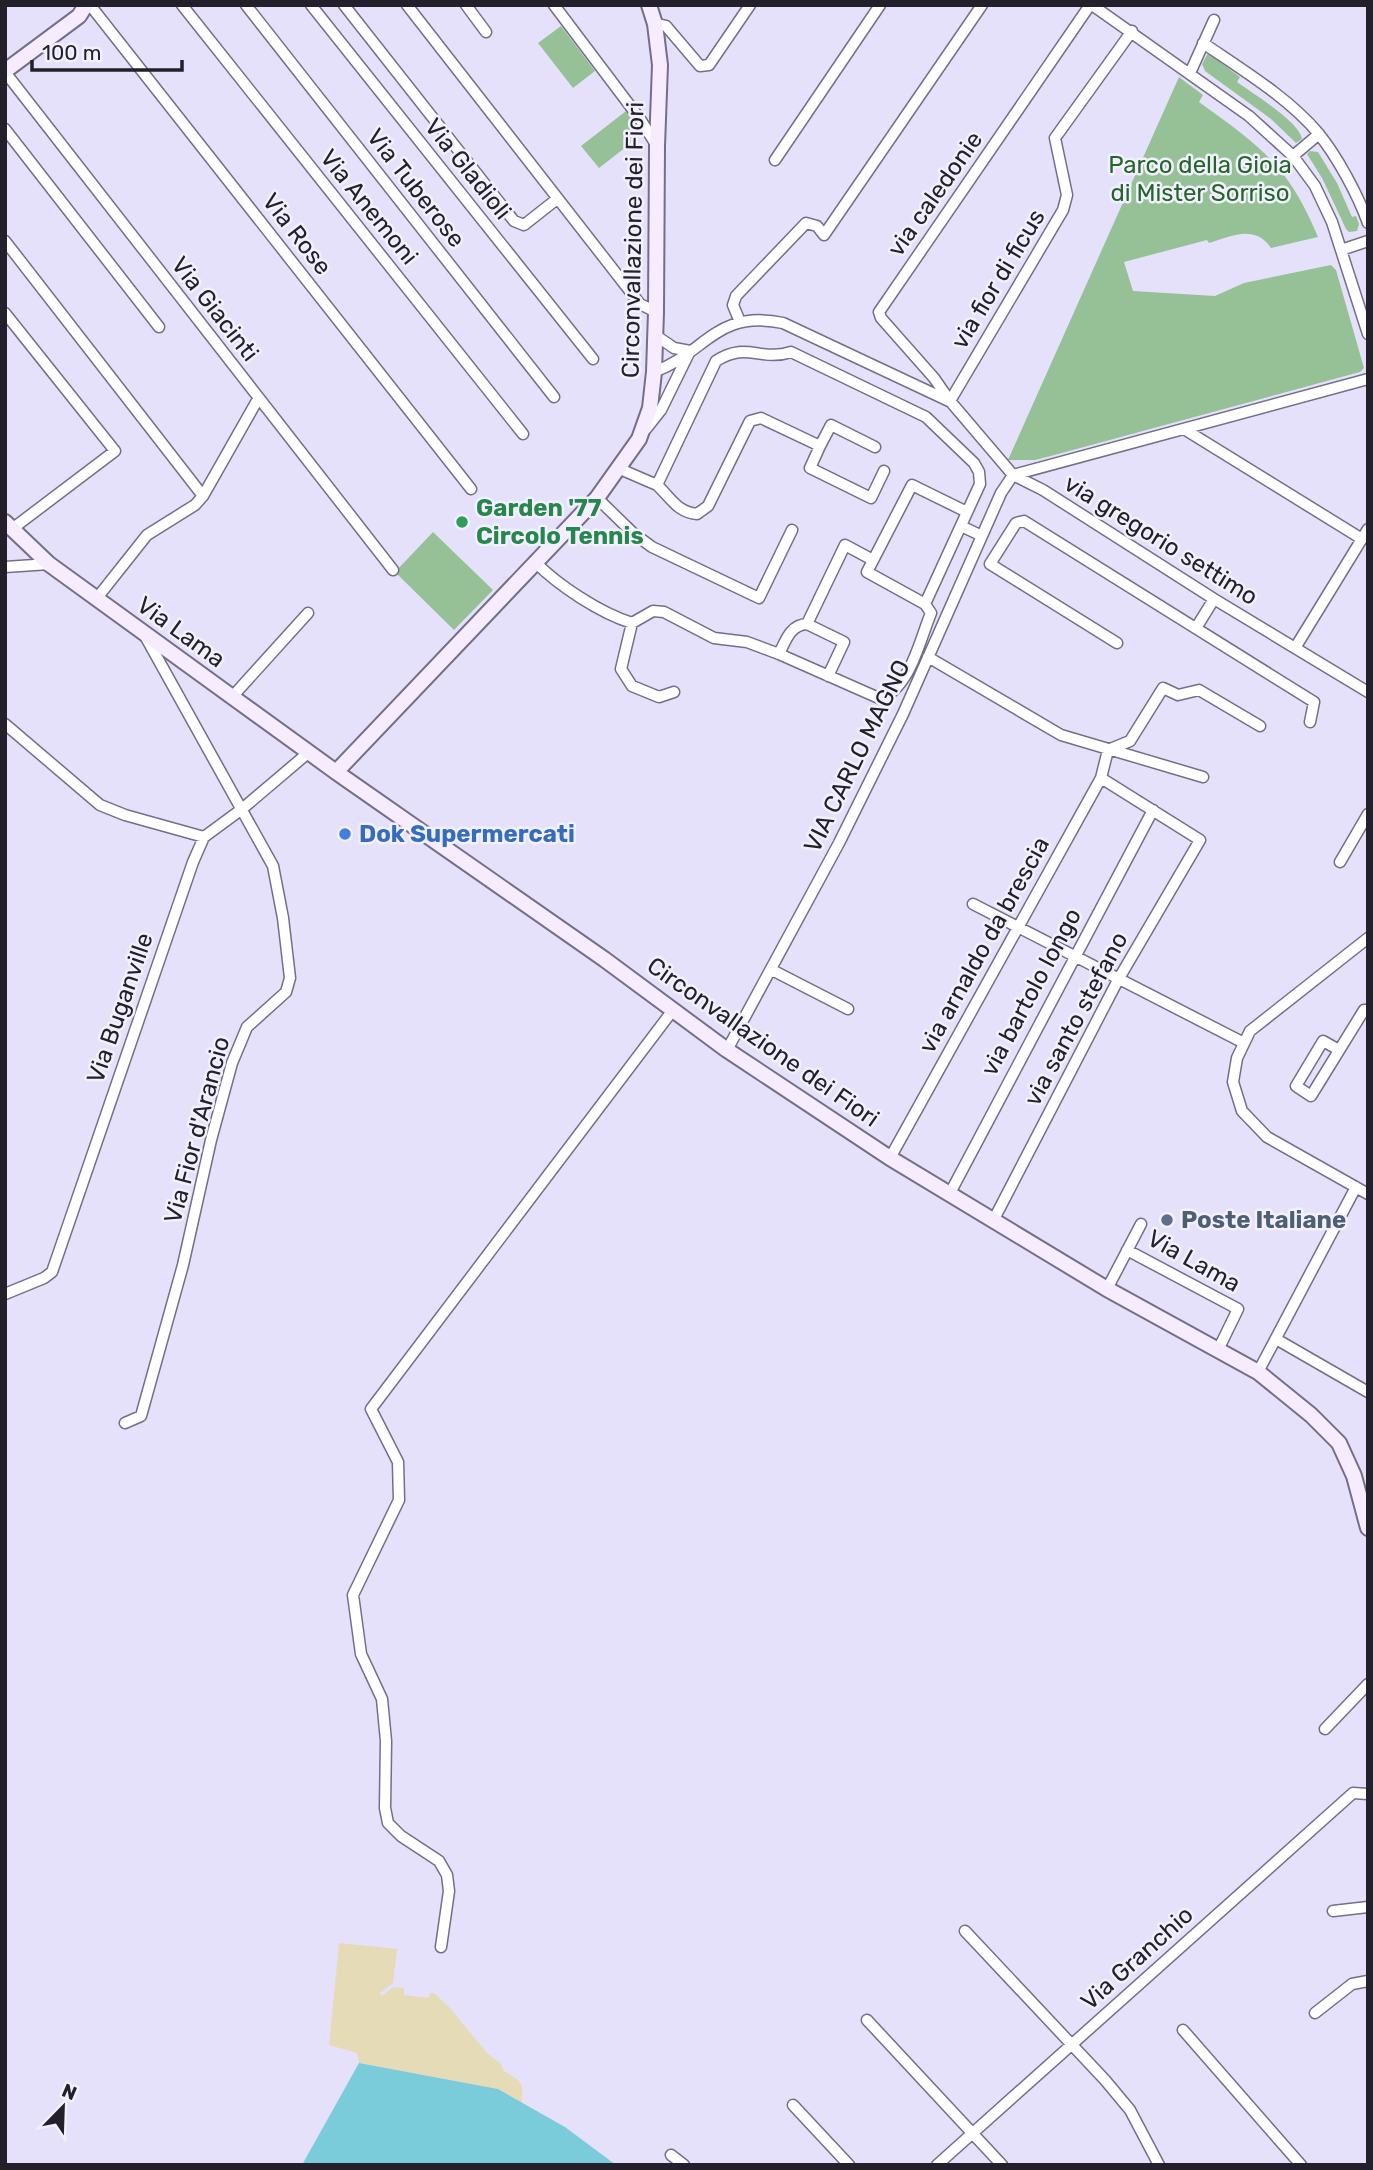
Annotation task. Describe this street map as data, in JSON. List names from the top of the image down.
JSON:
{
  "streets": {
    "street": [
      "Via Gladioli",
      "Via Tuberose",
      "via caledonie",
      "Via Anemoni",
      "Via Rose",
      "Circonvallazione dei Fiori",
      "via fior di ficus",
      "Via Giacinti",
      "via gregorio settimo",
      "Via Lama",
      "VIA CARLO MAGNO",
      "via arnaldo da brescia",
      "via bartolo longo",
      "Via Buganville",
      "via santo stefano",
      "Via Fior d'Arancio",
      "Via Granchio"
    ]
  },
  "crossings": [
    ["via caledonie", "via fior di ficus"],
    ["via caledonie", "via gregorio settimo"],
    ["Circonvallazione dei Fiori", "Via Lama"],
    ["Circonvallazione dei Fiori", "VIA CARLO MAGNO"],
    ["Circonvallazione dei Fiori", "via arnaldo da brescia"],
    ["Circonvallazione dei Fiori", "via bartolo longo"],
    ["Circonvallazione dei Fiori", "via santo stefano"],
    ["via fior di ficus", "via gregorio settimo"],
    ["via gregorio settimo", "VIA CARLO MAGNO"],
    ["Via Lama", "Via Fior d'Arancio"],
    ["via bartolo longo", "via santo stefano"]
  ],
  "parks": ["Parco della Gioia di Mister Sorriso"],
  "places": ["Garden '77 Circolo Tennis", "Dok Supermercati", "Poste Italiane"],
  "scale_bar": "100 m",
  "north": "top right"
}
